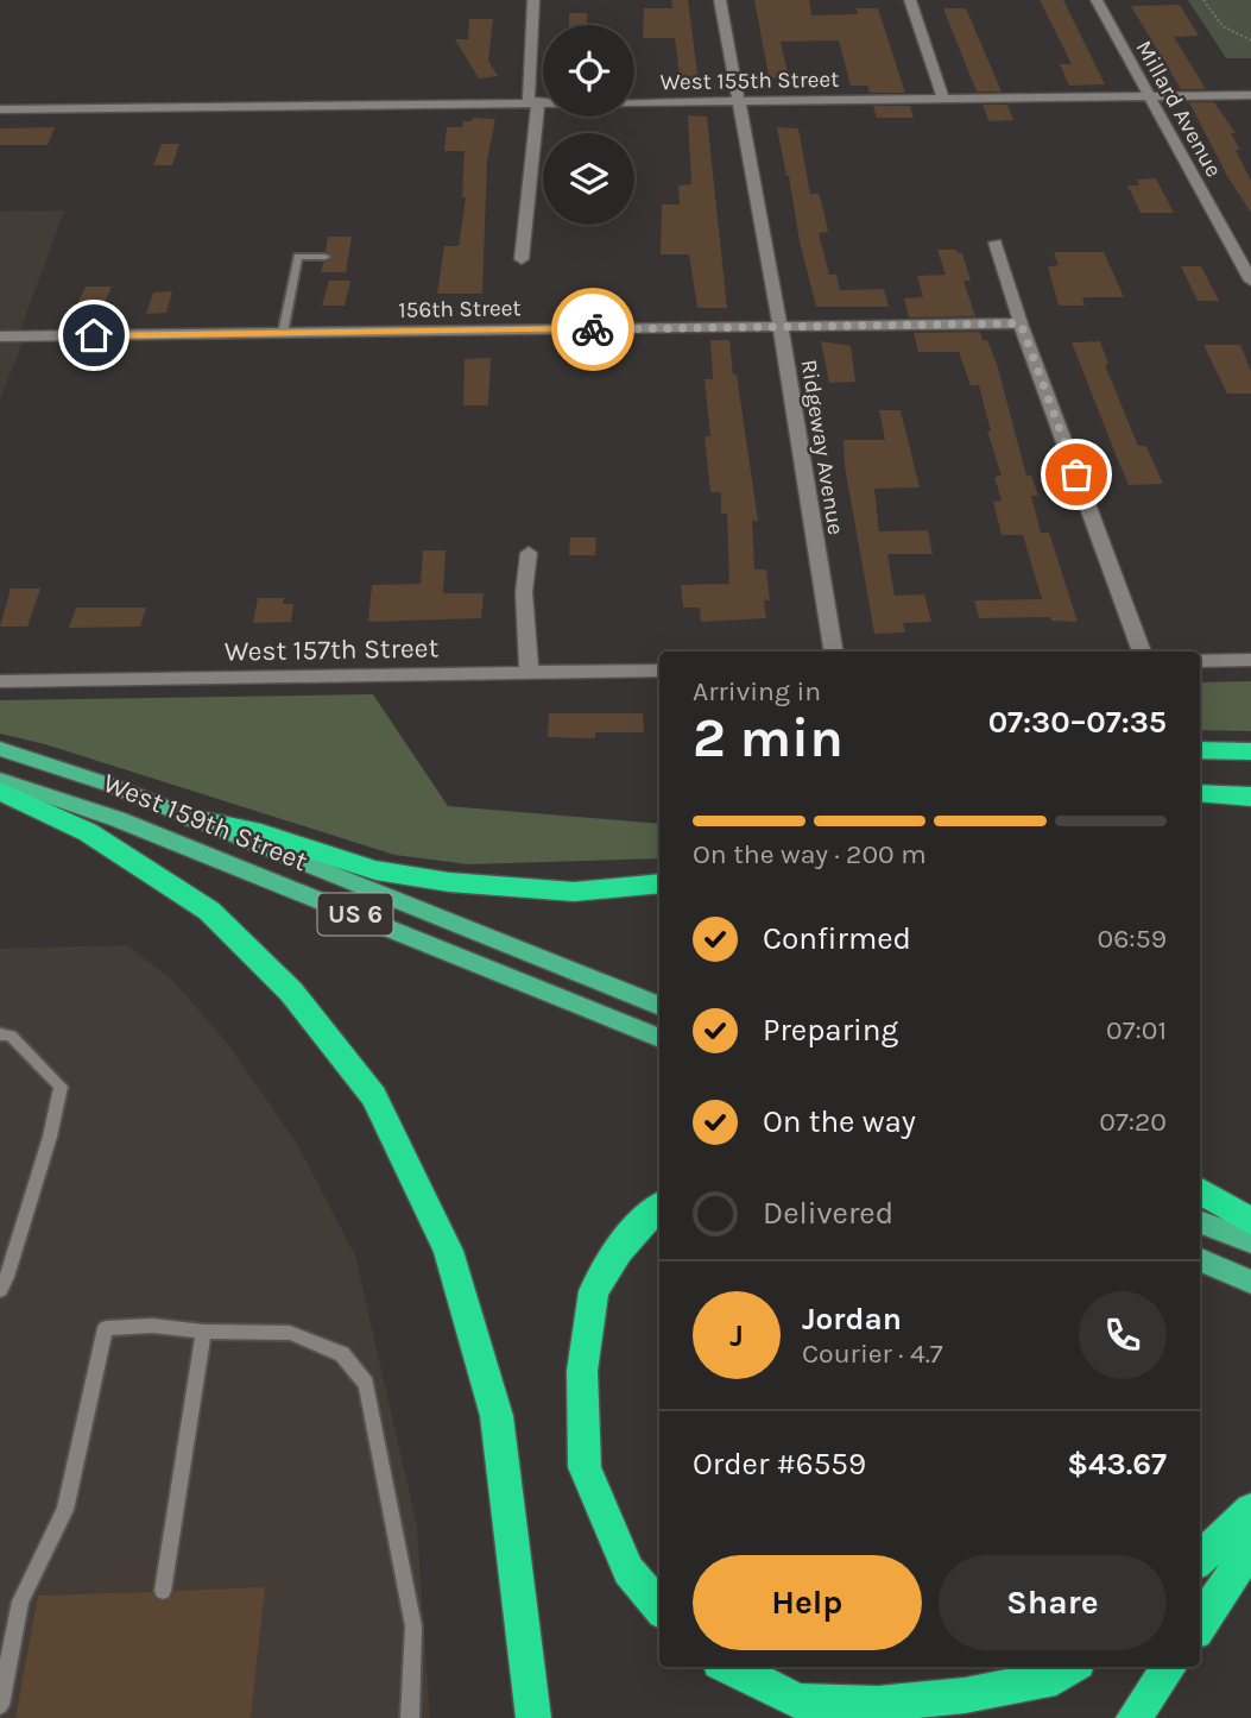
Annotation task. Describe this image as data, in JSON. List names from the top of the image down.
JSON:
{
  "streets": {
    "main road": ["West 159th Street", "US 6"],
    "street": [
      "West 155th Street",
      "Millard Avenue",
      "156th Street",
      "Ridgeway Avenue",
      "West 157th Street"
    ]
  },
  "crossings": [
    ["West 155th Street", "Millard Avenue"],
    ["West 155th Street", "Ridgeway Avenue"],
    ["156th Street", "Ridgeway Avenue"]
  ],
  "page": {
    "heading": ["2 min", "Arriving in", "07:30–07:35"],
    "panel": [
      "Jordan",
      "Courier · 4.7",
      "Order #6559",
      "$43.67"
    ],
    "bar": "On the way · 200 m",
    "list": [
      ["Confirmed", "06:59"],
      ["Preparing", "07:01"],
      ["On the way", "07:20"],
      "Delivered"
    ],
    "round": "J",
    "buttons": ["Help", "Share"]
  }
}
